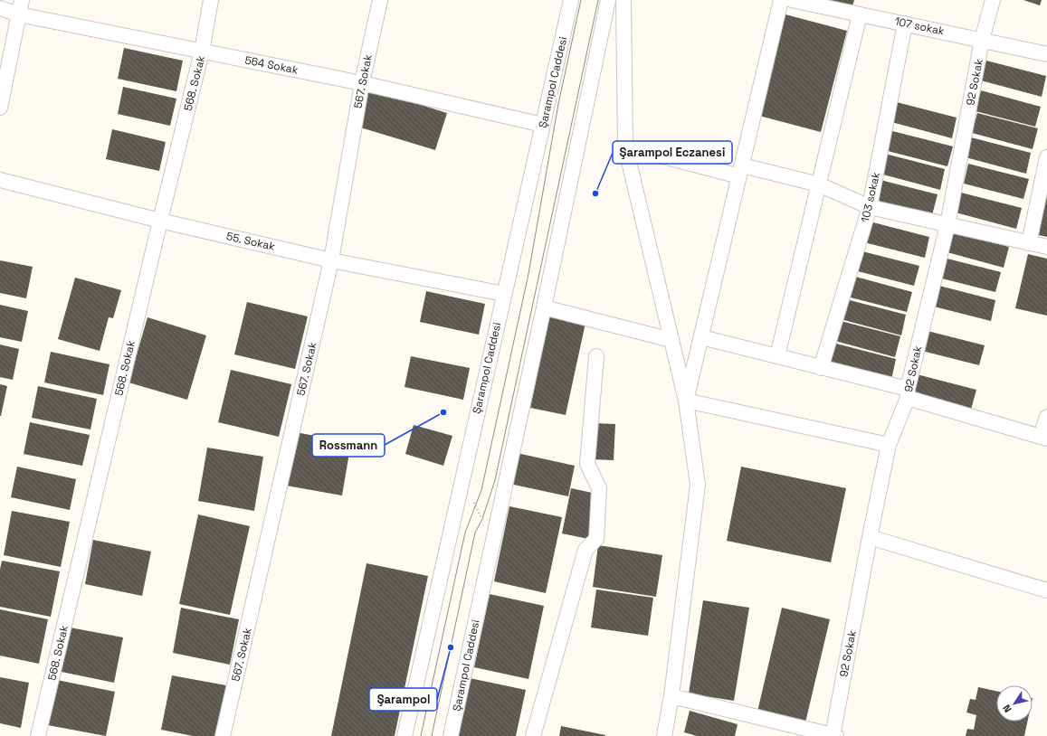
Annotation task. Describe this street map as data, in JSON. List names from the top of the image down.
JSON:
{
  "streets": {
    "street": [
      "107 sokak",
      "564 Sokak",
      "567. Sokak",
      "Şarampol Caddesi",
      "92 Sokak",
      "568. Sokak",
      "103 sokak",
      "55. Sokak"
    ]
  },
  "crossings": [
    ["107 sokak", "92 Sokak"],
    ["107 sokak", "103 sokak"],
    ["564 Sokak", "567. Sokak"],
    ["564 Sokak", "Şarampol Caddesi"],
    ["564 Sokak", "568. Sokak"],
    ["567. Sokak", "55. Sokak"],
    ["Şarampol Caddesi", "55. Sokak"],
    ["568. Sokak", "55. Sokak"]
  ],
  "places": ["Şarampol Eczanesi", "Rossmann", "Şarampol"],
  "north": "bottom left"
}
